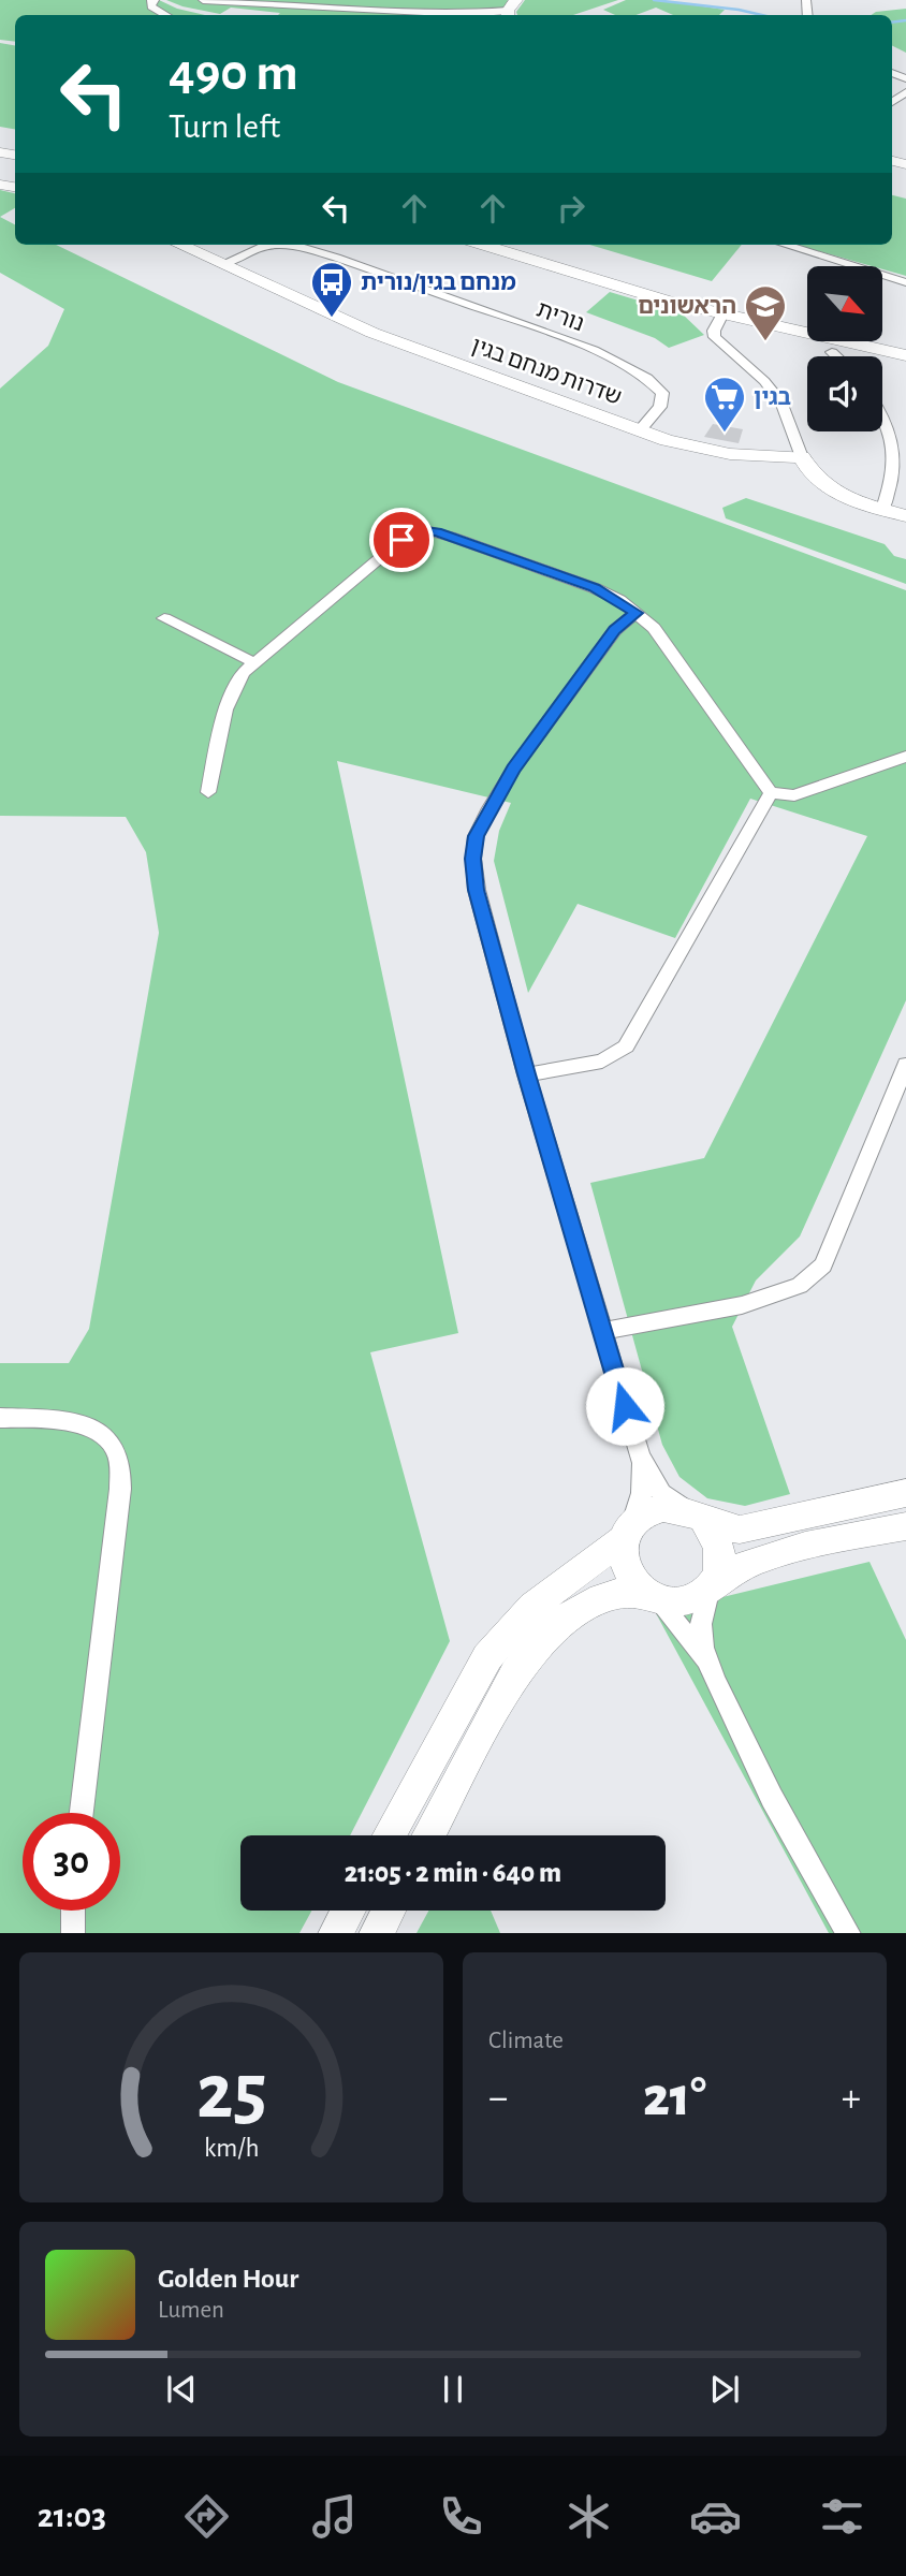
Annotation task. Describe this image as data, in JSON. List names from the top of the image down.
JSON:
{
  "streets": {
    "street": ["נורית", "שדרות מנחם בגין"]
  },
  "crossings": [
    ["נורית", "שדרות מנחם בגין"]
  ],
  "places": {
    "bus stop": ["מנחם בגין/נורית"],
    "school or university": ["הראשונים"],
    "supermarket": ["בגין"]
  },
  "north": "bottom right",
  "page": {
    "turn": ["490 m", "Turn left"],
    "limit": "30",
    "trip": "21:05 · 2 min · 640 m",
    "tile": "Climate",
    "heat": ["−", "21°", "+"],
    "song": ["Golden Hour", "Lumen"],
    "tabs": "21:03",
    "gauge": ["25", "km/h"]
  }
}
